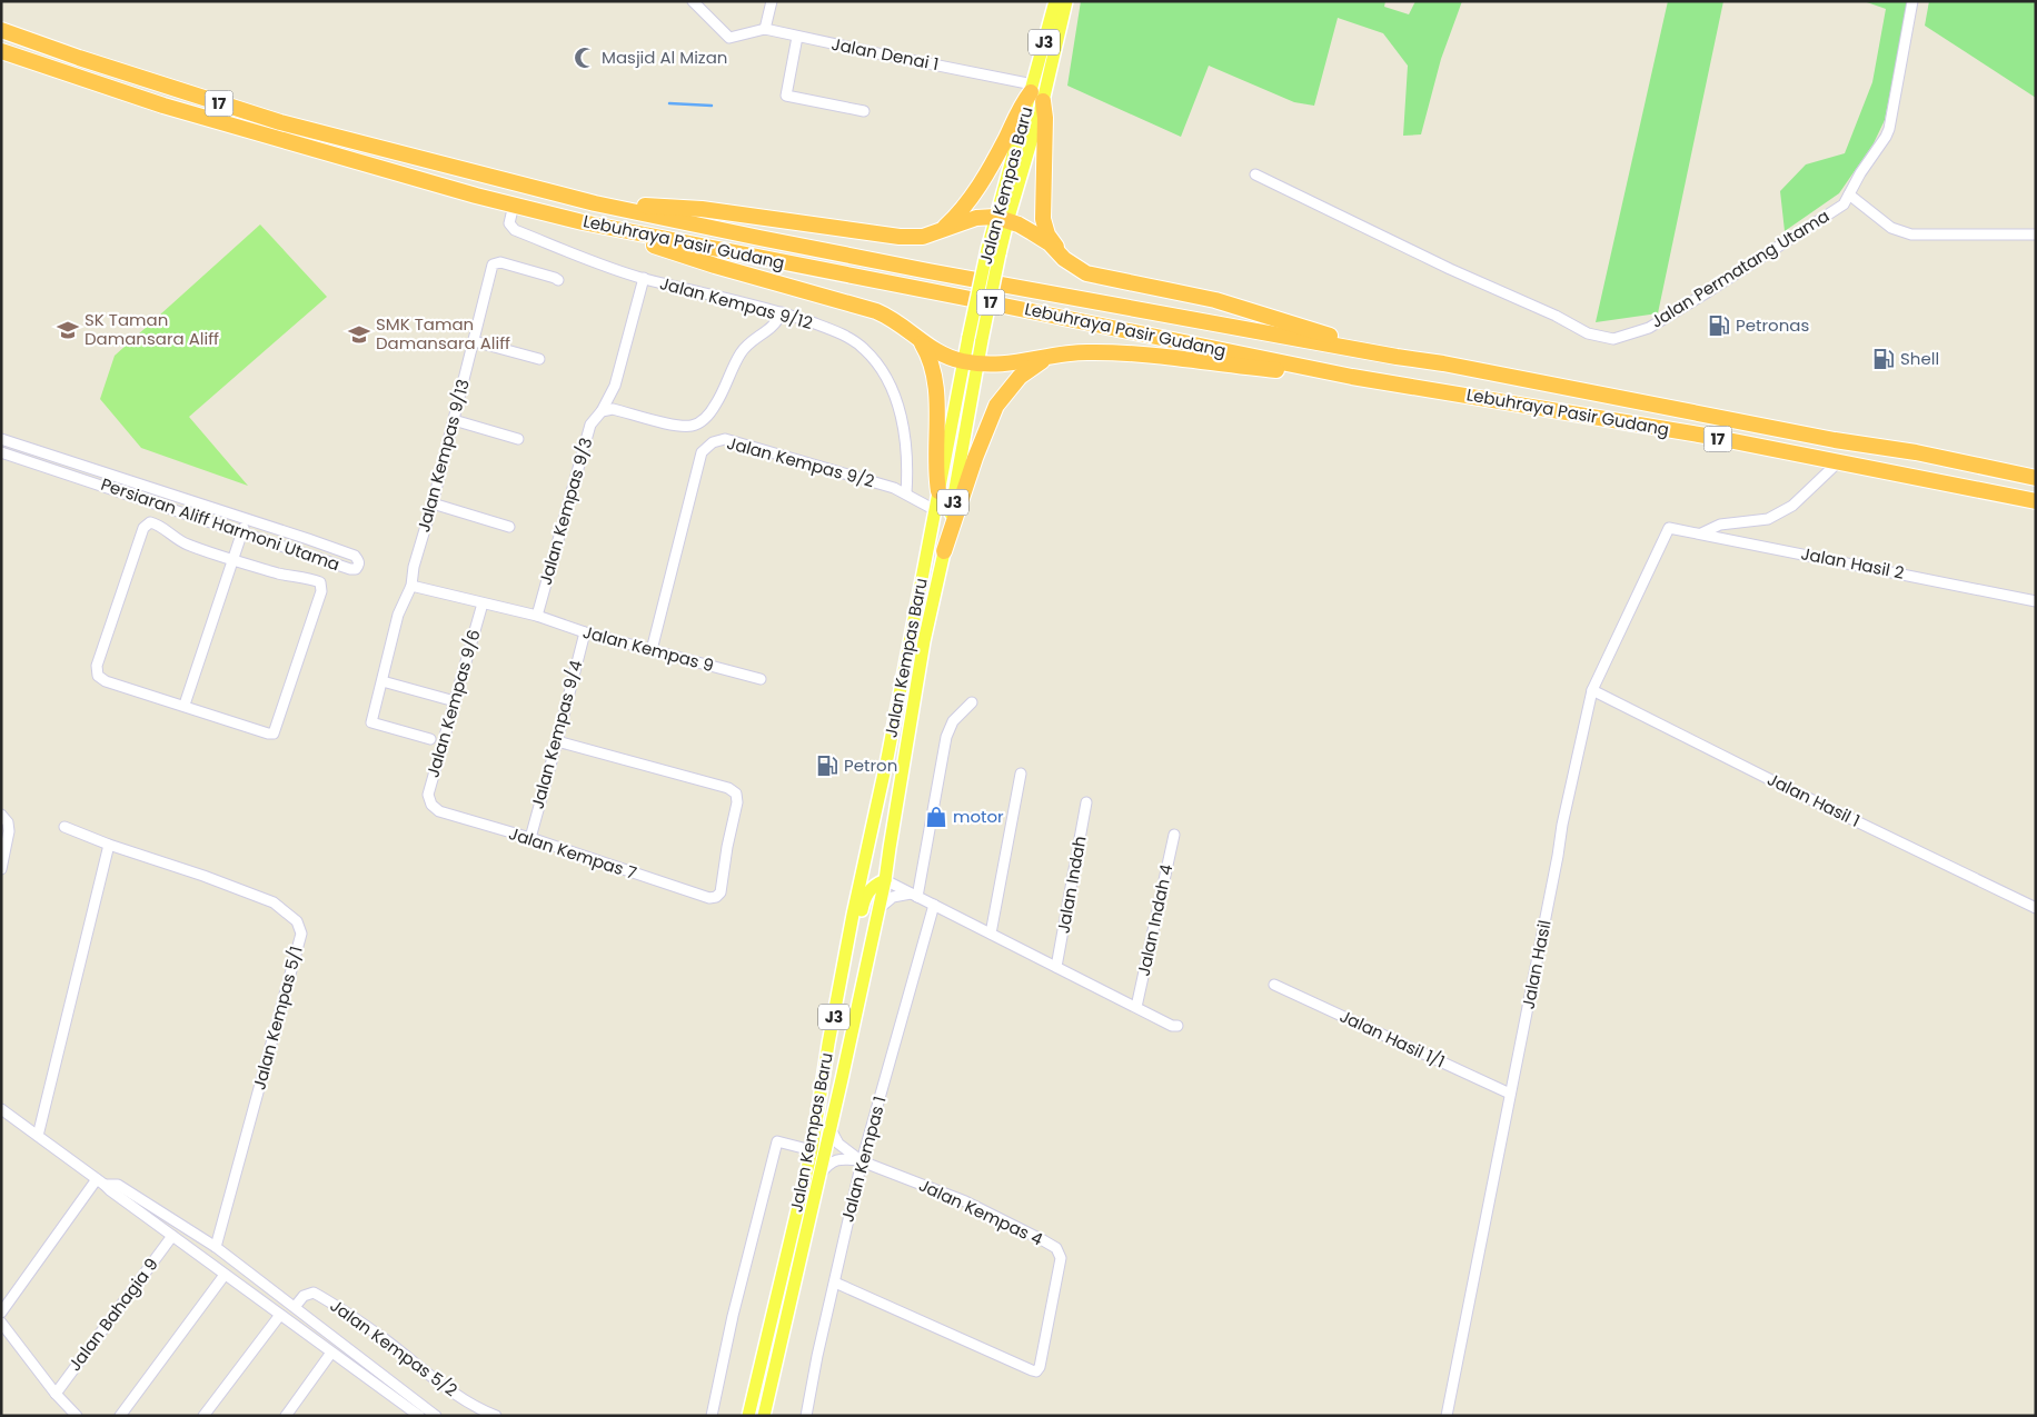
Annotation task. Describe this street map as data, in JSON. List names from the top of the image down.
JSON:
{
  "streets": {
    "highway": ["17", "Lebuhraya Pasir Gudang"],
    "main road": ["J3", "Jalan Kempas Baru"],
    "street": [
      "Jalan Denai 1",
      "Jalan Permatang Utama",
      "Jalan Kempas 9/12",
      "Jalan Kempas 9/13",
      "Jalan Kempas 9/2",
      "Jalan Kempas 9/3",
      "Persiaran Aliff Harmoni Utama",
      "Jalan Hasil 2",
      "Jalan Kempas 9",
      "Jalan Kempas 9/6",
      "Jalan Kempas 9/4",
      "Jalan Hasil 1",
      "Jalan Kempas 7",
      "Jalan Indah",
      "Jalan Indah 4",
      "Jalan Hasil",
      "Jalan Kempas 5/1",
      "Jalan Hasil 1/1",
      "Jalan Kempas 1",
      "Jalan Kempas 4",
      "Jalan Bahagia 9",
      "Jalan Kempas 5/2"
    ]
  },
  "crossings": [
    ["Jalan Denai 1", "Jalan Kempas Baru"],
    ["Jalan Kempas Baru", "Jalan Kempas 9/2"],
    ["Lebuhraya Pasir Gudang", "Jalan Kempas 9/12"],
    ["Jalan Kempas 9/12", "Jalan Kempas 9/2"],
    ["Jalan Kempas 9/12", "Jalan Kempas 9/3"],
    ["Jalan Kempas 9/13", "Jalan Kempas 9"],
    ["Jalan Kempas 9/2", "Jalan Kempas 9"],
    ["Jalan Kempas 9/3", "Jalan Kempas 9"],
    ["Jalan Hasil 2", "Jalan Hasil"],
    ["Jalan Kempas 9", "Jalan Kempas 9/6"],
    ["Jalan Kempas 9", "Jalan Kempas 9/4"],
    ["Jalan Kempas 9/6", "Jalan Kempas 7"],
    ["Jalan Kempas 9/4", "Jalan Kempas 7"],
    ["Jalan Hasil 1", "Jalan Hasil"],
    ["Jalan Hasil", "Jalan Hasil 1/1"],
    ["Jalan Kempas 1", "Jalan Kempas 4"]
  ],
  "places": {
    "mosque": ["Masjid Al Mizan"],
    "fuel station": ["Petronas", "Shell", "Petron"],
    "school or university": ["SK Taman Damansara Aliff", "SMK Taman Damansara Aliff"],
    "shop": ["motor"]
  }
}
